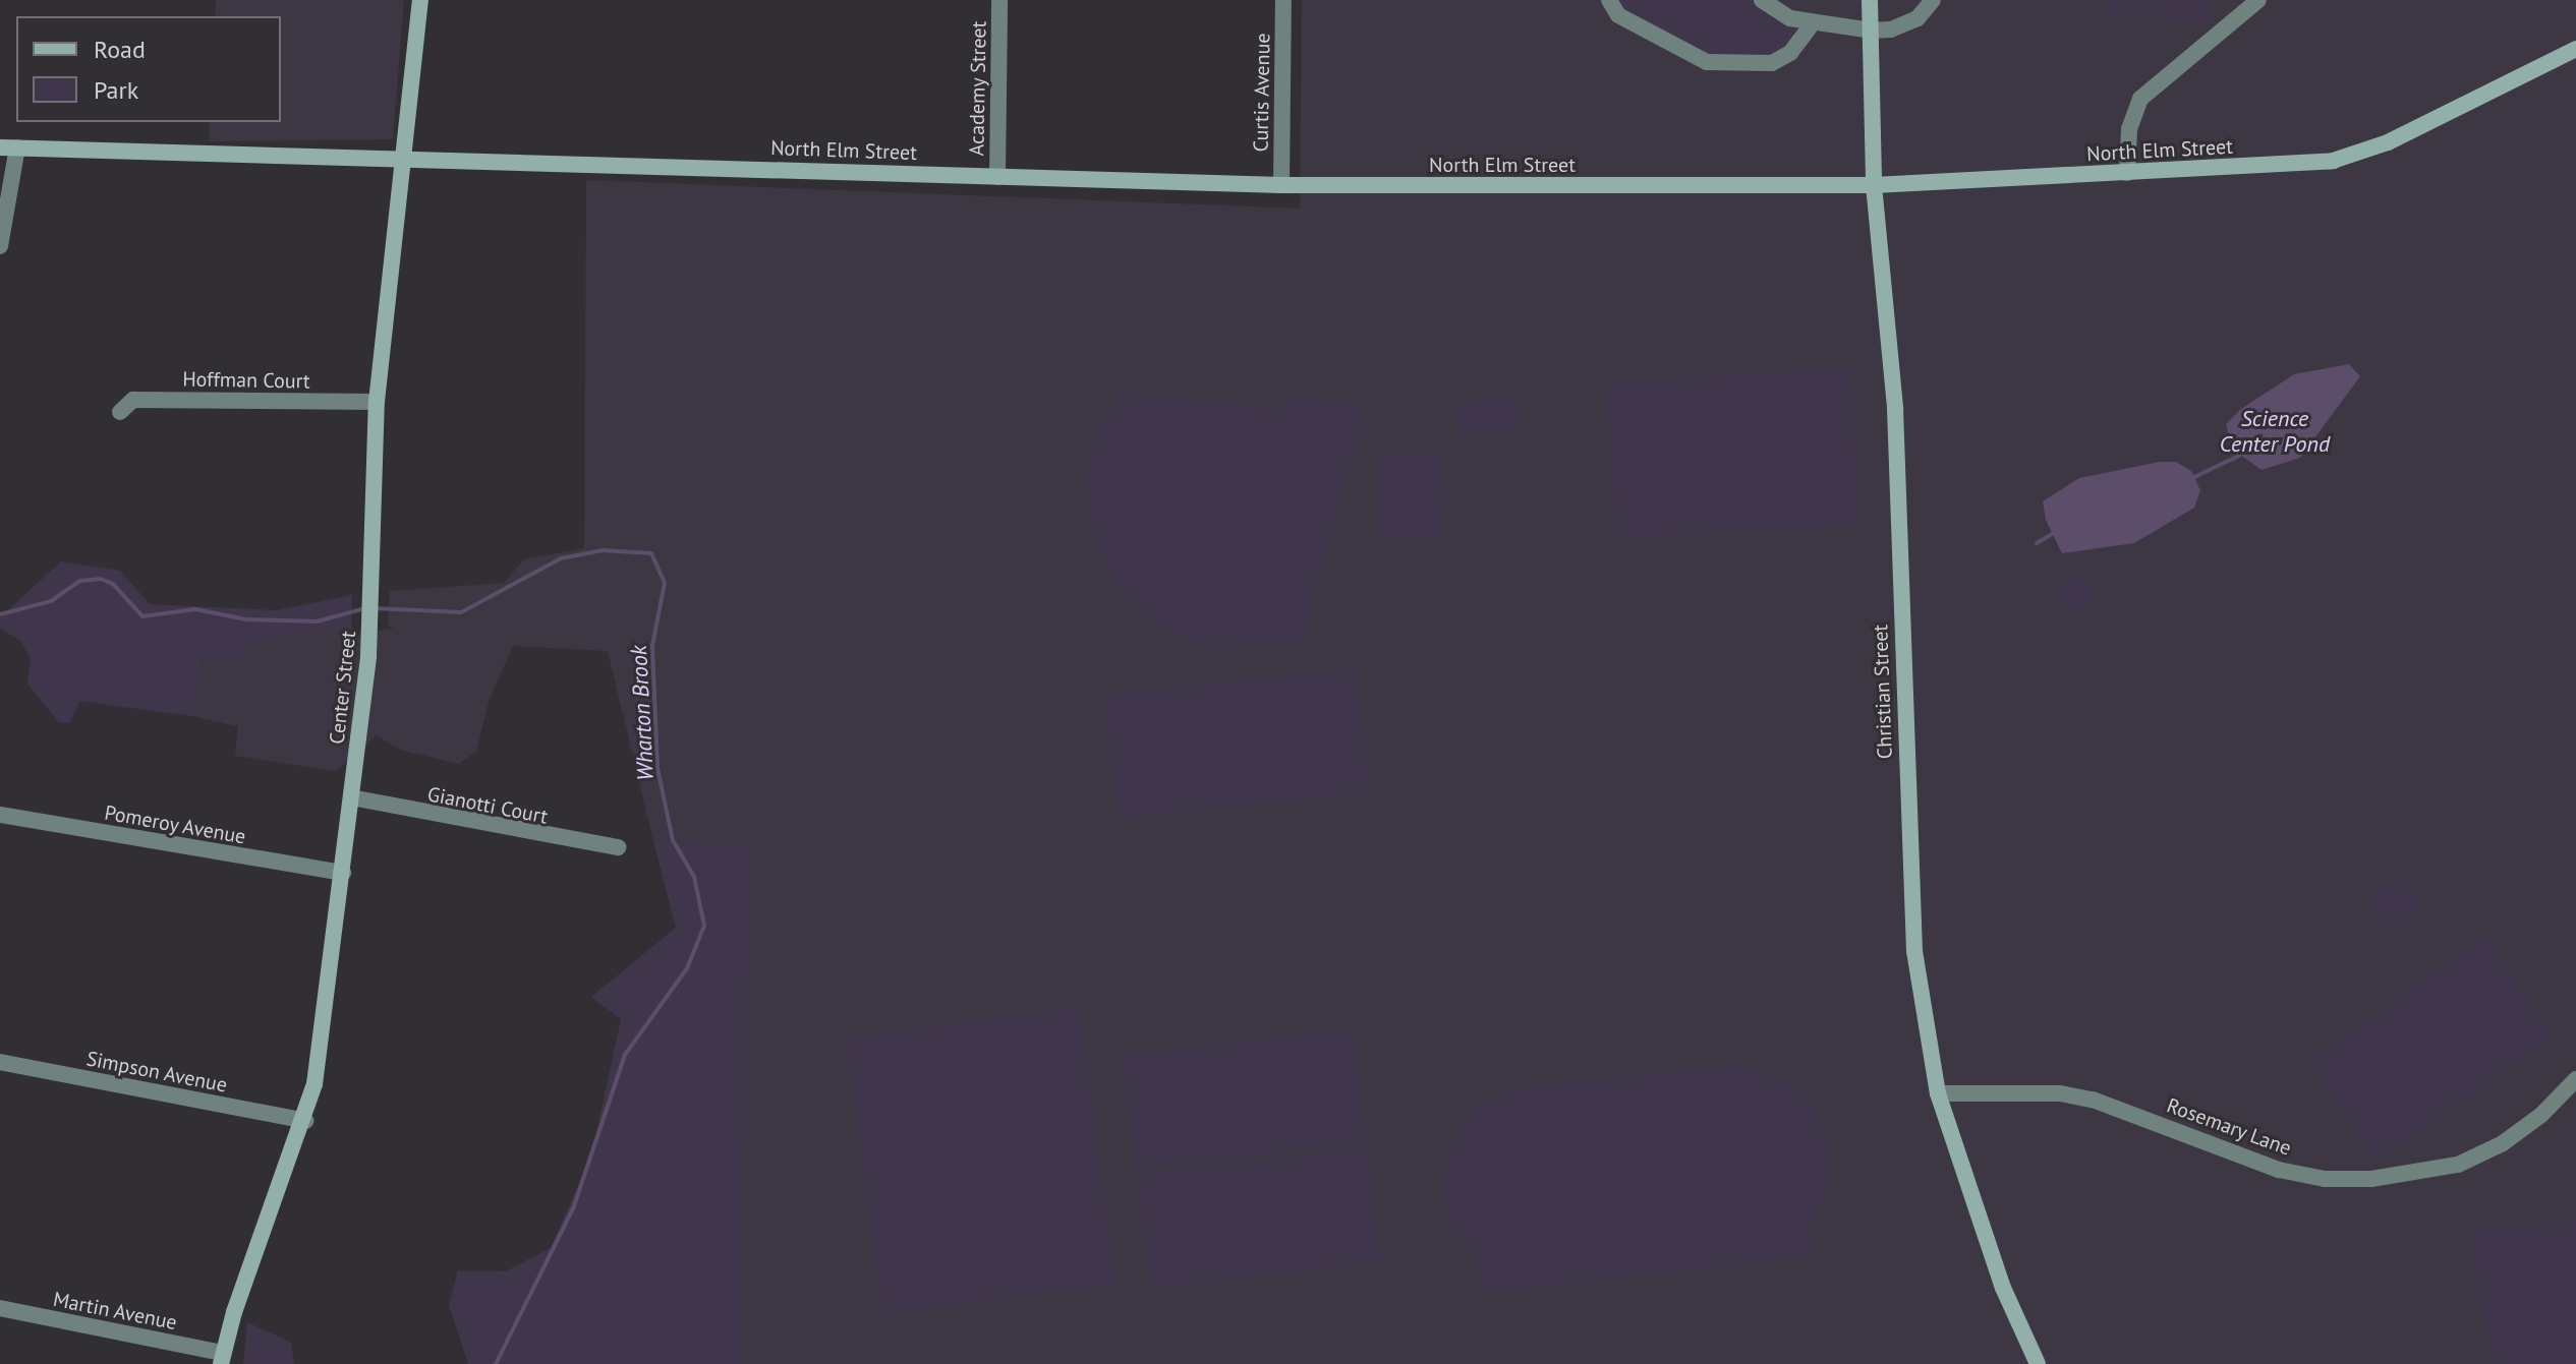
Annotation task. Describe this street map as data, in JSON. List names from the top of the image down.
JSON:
{
  "streets": {
    "main road": ["North Elm Street", "Center Street", "Christian Street"],
    "street": [
      "Academy Street",
      "Curtis Avenue",
      "Hoffman Court",
      "Gianotti Court",
      "Pomeroy Avenue",
      "Simpson Avenue",
      "Rosemary Lane",
      "Martin Avenue"
    ]
  },
  "crossings": [
    ["Academy Street", "North Elm Street"],
    ["Curtis Avenue", "North Elm Street"],
    ["North Elm Street", "Center Street"],
    ["North Elm Street", "Christian Street"],
    ["Hoffman Court", "Center Street"],
    ["Center Street", "Gianotti Court"],
    ["Center Street", "Pomeroy Avenue"],
    ["Center Street", "Simpson Avenue"],
    ["Center Street", "Martin Avenue"],
    ["Christian Street", "Rosemary Lane"]
  ],
  "water": ["Science Center Pond", "Wharton Brook"],
  "legend": ["Road", "Park"]
}
